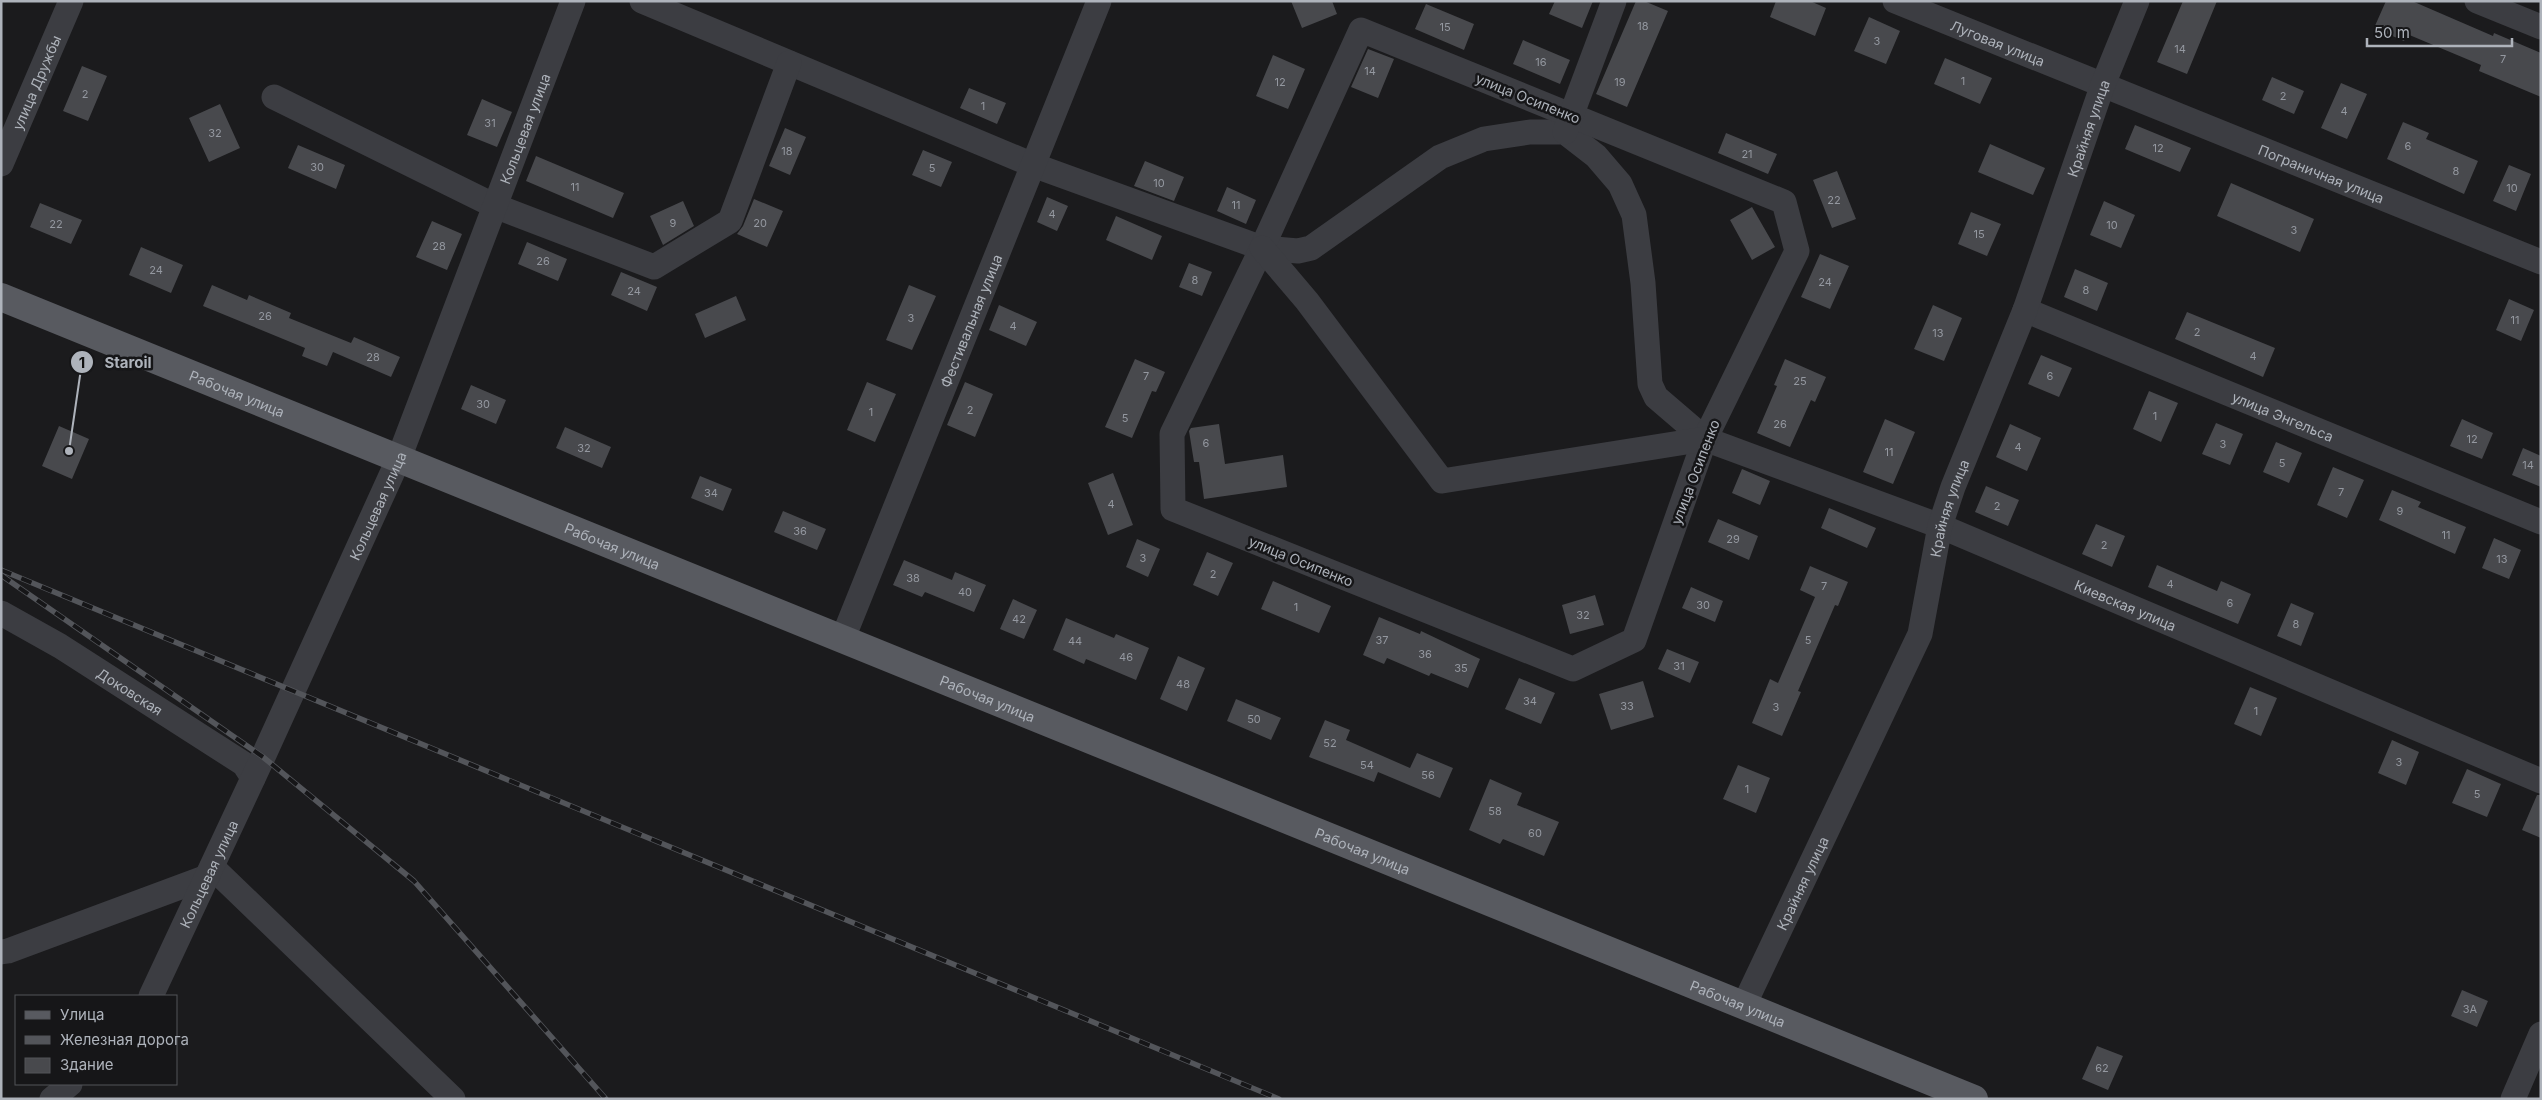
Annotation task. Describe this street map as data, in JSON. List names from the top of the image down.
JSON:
{
  "streets": {
    "main road": ["Рабочая улица"],
    "street": [
      "Луговая улица",
      "улица Дружбы",
      "улица Осипенко",
      "Кольцевая улица",
      "Крайняя улица",
      "Пограничная улица",
      "Фестивальная улица",
      "улица Энгельса",
      "Киевская улица",
      "Доковская"
    ]
  },
  "crossings": [
    ["Луговая улица", "Крайняя улица"],
    ["Луговая улица", "Пограничная улица"],
    ["улица Осипенко", "Киевская улица"],
    ["Кольцевая улица", "Рабочая улица"],
    ["Кольцевая улица", "Доковская"],
    ["Крайняя улица", "Пограничная улица"],
    ["Крайняя улица", "Рабочая улица"],
    ["Крайняя улица", "улица Энгельса"],
    ["Крайняя улица", "Киевская улица"],
    ["Фестивальная улица", "Рабочая улица"]
  ],
  "places": ["Staroil"],
  "house_numbers": [
    "18",
    "15",
    "3",
    "14",
    "7",
    "16",
    "14",
    "1",
    "12",
    "19",
    "2",
    "2",
    "1",
    "4",
    "31",
    "32",
    "6",
    "12",
    "18",
    "21",
    "30",
    "5",
    "8",
    "10",
    "11",
    "10",
    "22",
    "11",
    "4",
    "9",
    "20",
    "22",
    "10",
    "3",
    "15",
    "28",
    "26",
    "24",
    "8",
    "24",
    "8",
    "24",
    "26",
    "3",
    "11",
    "4",
    "2",
    "13",
    "4",
    "28",
    "7",
    "6",
    "25",
    "30",
    "2",
    "1",
    "1",
    "5",
    "26",
    "12",
    "6",
    "3",
    "4",
    "32",
    "11",
    "5",
    "14",
    "7",
    "34",
    "4",
    "2",
    "9",
    "36",
    "11",
    "29",
    "2",
    "3",
    "13",
    "2",
    "38",
    "4",
    "7",
    "40",
    "6",
    "30",
    "1",
    "32",
    "42",
    "8",
    "37",
    "5",
    "44",
    "36",
    "46",
    "31",
    "35",
    "48",
    "34",
    "33",
    "3",
    "1",
    "50",
    "52",
    "3",
    "54",
    "56",
    "1",
    "5",
    "58",
    "60",
    "3А",
    "62"
  ],
  "legend": ["Улица", "Железная дорога", "Здание"],
  "scale_bar": "50 m"
}
